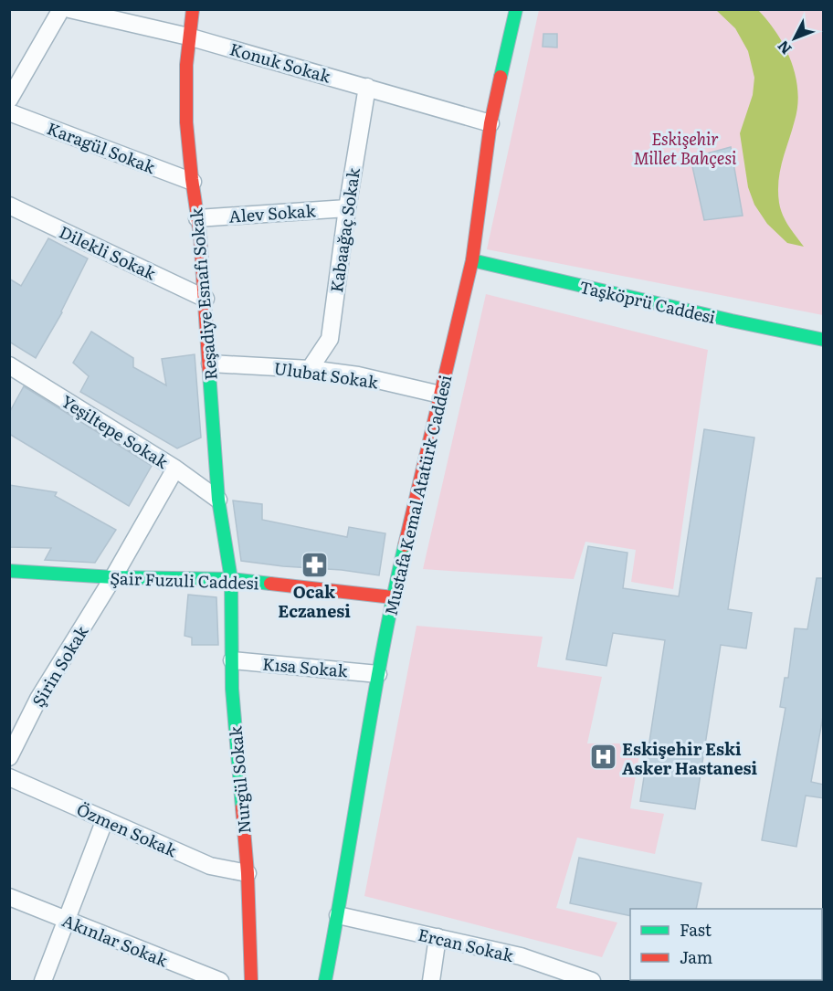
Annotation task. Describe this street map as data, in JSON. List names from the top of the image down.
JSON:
{
  "streets": {
    "main road": [
      "Reşadiye Esnafı Sokak",
      "Taşköprü Caddesi",
      "Mustafa Kemal Atatürk Caddesi",
      "Şair Fuzuli Caddesi",
      "Nurgül Sokak"
    ],
    "street": [
      "Konuk Sokak",
      "Karagül Sokak",
      "Alev Sokak",
      "Kabaağaç Sokak",
      "Dilekli Sokak",
      "Ulubat Sokak",
      "Yeşiltepe Sokak",
      "Şirin Sokak",
      "Kısa Sokak",
      "Özmen Sokak",
      "Akınlar Sokak",
      "Ercan Sokak"
    ]
  },
  "crossings": [
    ["Konuk Sokak", "Kabaağaç Sokak"],
    ["Konuk Sokak", "Reşadiye Esnafı Sokak"],
    ["Konuk Sokak", "Mustafa Kemal Atatürk Caddesi"],
    ["Karagül Sokak", "Reşadiye Esnafı Sokak"],
    ["Alev Sokak", "Kabaağaç Sokak"],
    ["Alev Sokak", "Reşadiye Esnafı Sokak"],
    ["Kabaağaç Sokak", "Ulubat Sokak"],
    ["Dilekli Sokak", "Reşadiye Esnafı Sokak"],
    ["Reşadiye Esnafı Sokak", "Ulubat Sokak"],
    ["Reşadiye Esnafı Sokak", "Yeşiltepe Sokak"],
    ["Reşadiye Esnafı Sokak", "Şair Fuzuli Caddesi"],
    ["Reşadiye Esnafı Sokak", "Nurgül Sokak"],
    ["Taşköprü Caddesi", "Mustafa Kemal Atatürk Caddesi"],
    ["Ulubat Sokak", "Mustafa Kemal Atatürk Caddesi"],
    ["Yeşiltepe Sokak", "Şirin Sokak"],
    ["Mustafa Kemal Atatürk Caddesi", "Şair Fuzuli Caddesi"],
    ["Mustafa Kemal Atatürk Caddesi", "Kısa Sokak"],
    ["Mustafa Kemal Atatürk Caddesi", "Ercan Sokak"],
    ["Şair Fuzuli Caddesi", "Şirin Sokak"],
    ["Şair Fuzuli Caddesi", "Nurgül Sokak"],
    ["Kısa Sokak", "Nurgül Sokak"],
    ["Nurgül Sokak", "Özmen Sokak"]
  ],
  "parks": ["Eskişehir Millet Bahçesi"],
  "places": {
    "pharmacy": ["Ocak Eczanesi"],
    "hospital": ["Eskişehir Eski Asker Hastanesi"]
  },
  "legend": ["Fast", "Jam"],
  "north": "bottom left"
}
